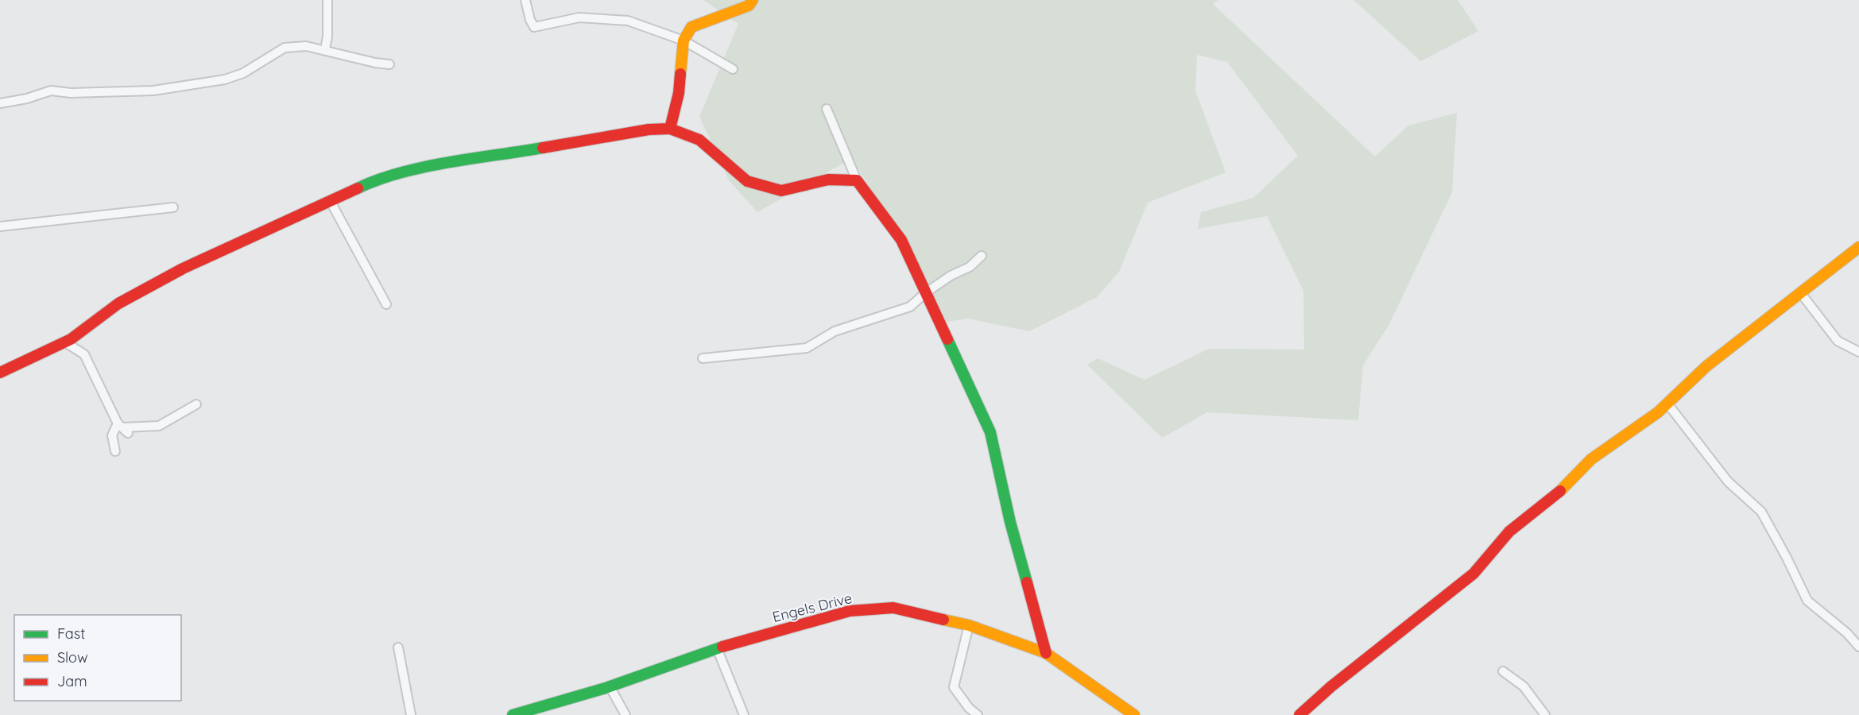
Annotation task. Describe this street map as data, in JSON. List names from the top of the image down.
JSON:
{
  "streets": {
    "street": ["Engels Drive"]
  },
  "legend": ["Fast", "Slow", "Jam"]
}
